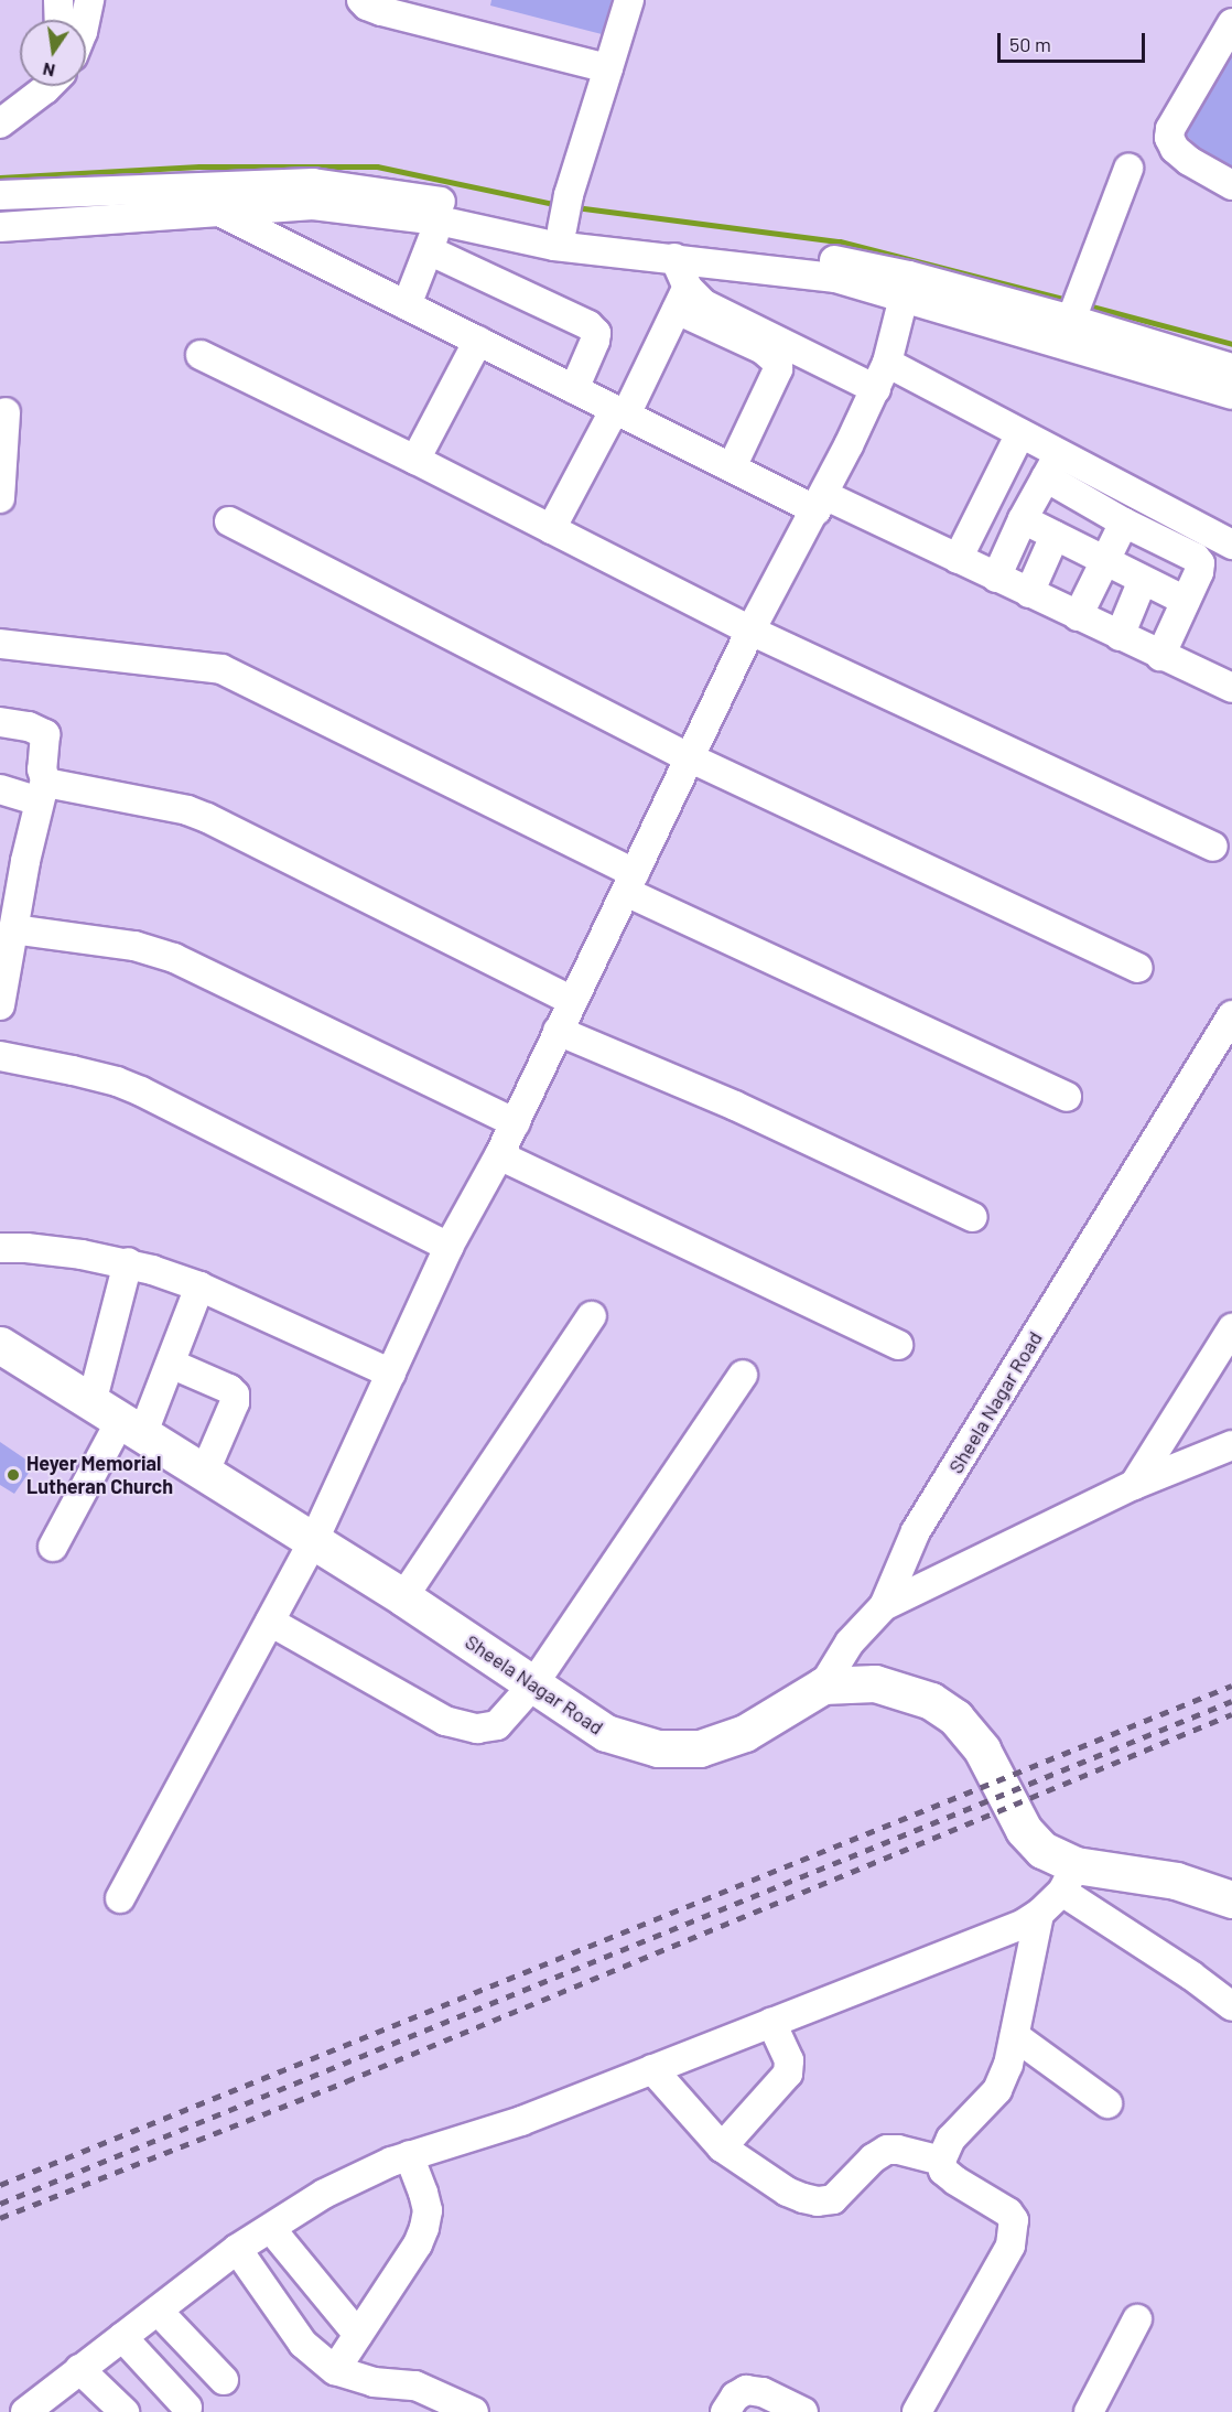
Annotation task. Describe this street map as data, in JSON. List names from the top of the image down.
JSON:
{
  "streets": {
    "main road": ["Sheela Nagar Road"]
  },
  "places": ["Heyer Memorial Lutheran Church"],
  "scale_bar": "50 m",
  "north": "bottom"
}
